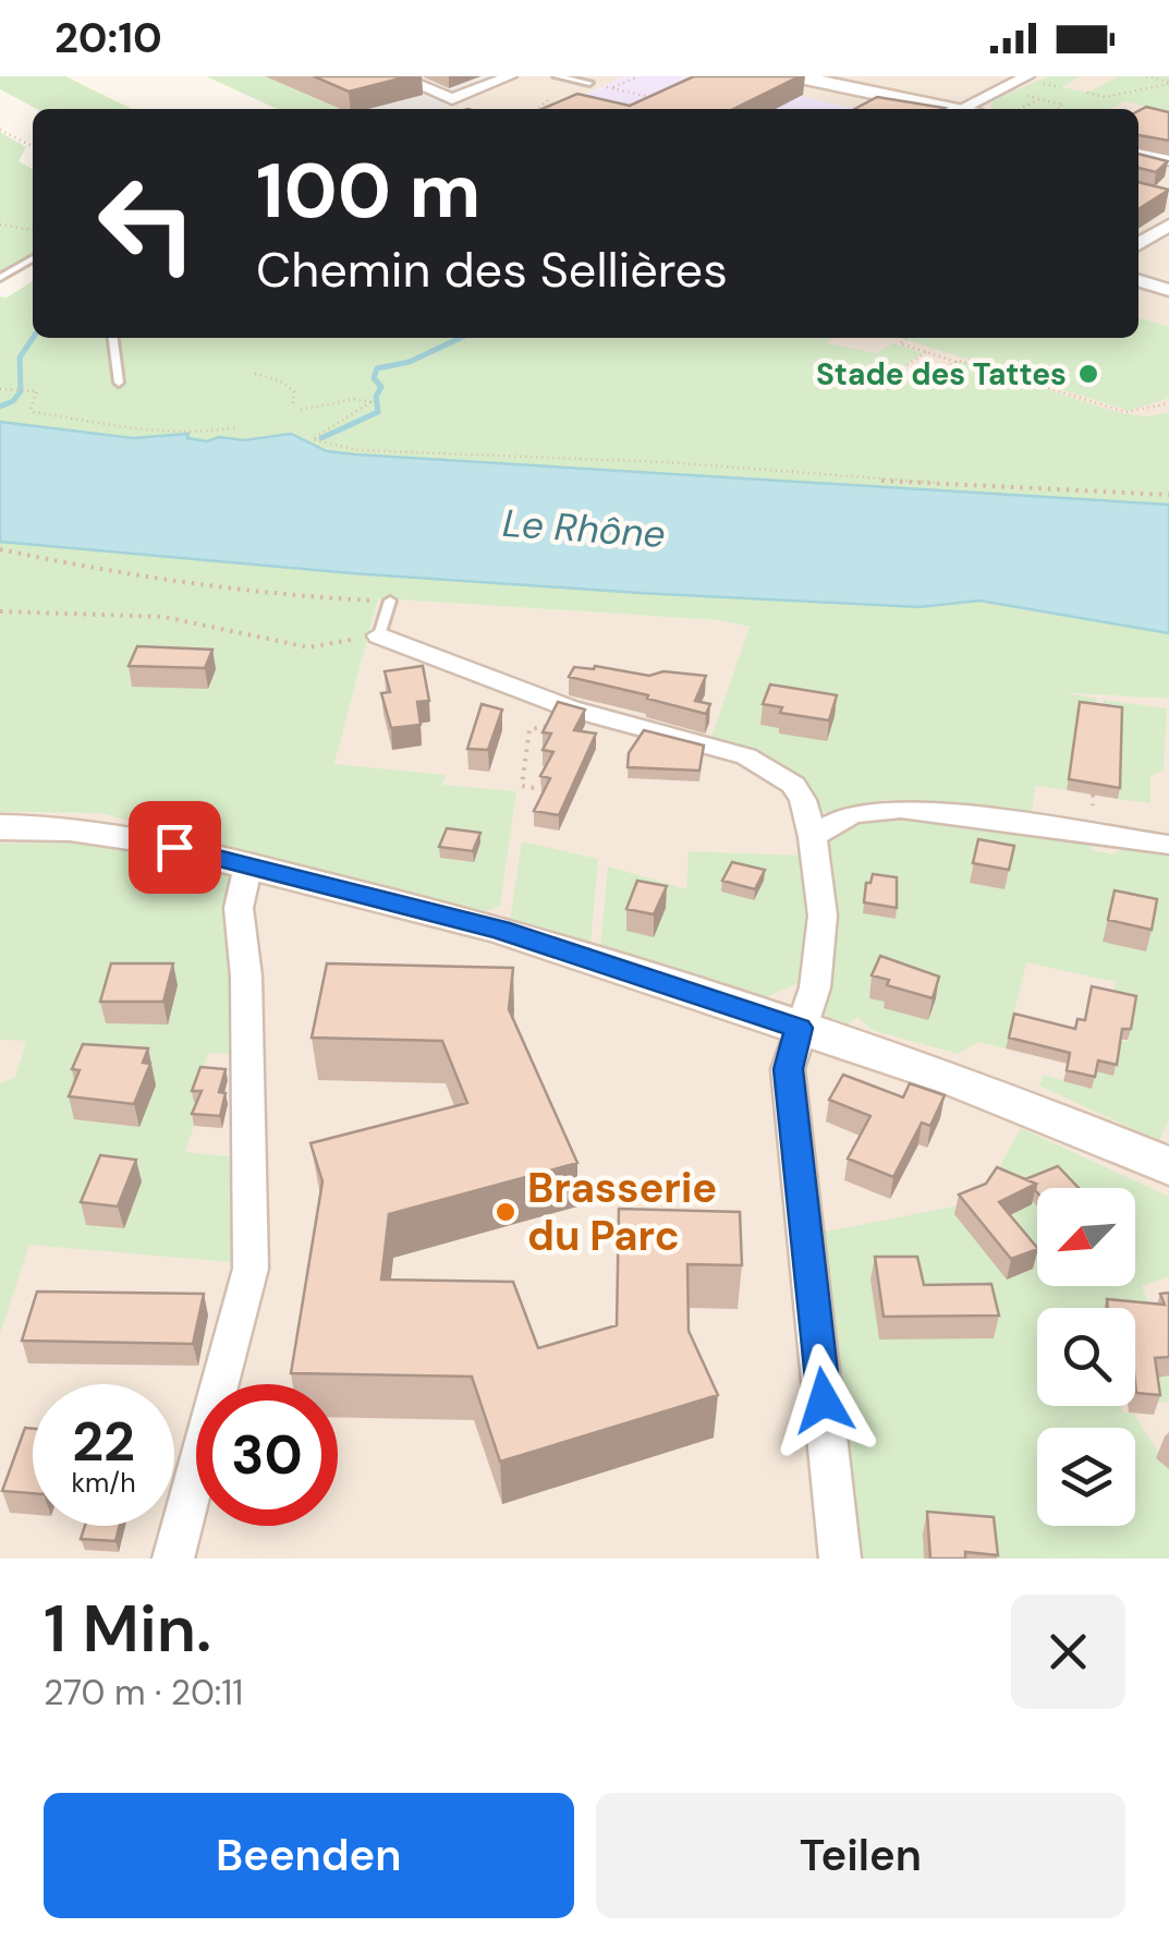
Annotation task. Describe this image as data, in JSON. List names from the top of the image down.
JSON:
{
  "water": ["Le Rhône"],
  "places": ["Stade des Tattes", "Brasserie du Parc"],
  "north": "bottom left",
  "page": {
    "status": "20:10",
    "turn": ["100 m", "Chemin des Sellières"],
    "speed": "22 km/h",
    "limit": "30",
    "heading": ["1 Min.", "270 m · 20:11"],
    "buttons": ["Beenden", "Teilen"]
  }
}
